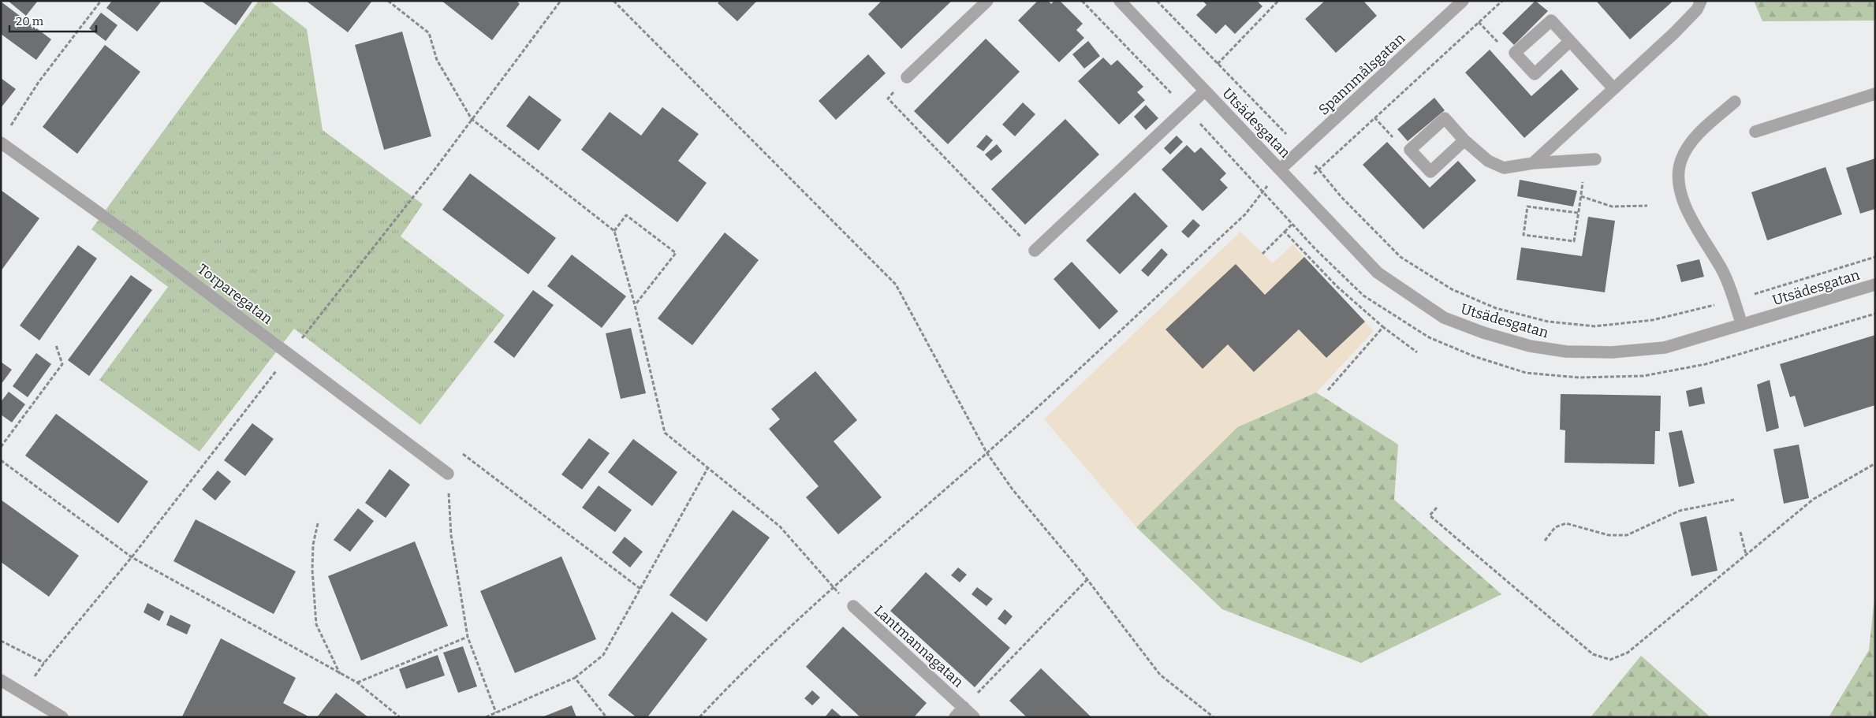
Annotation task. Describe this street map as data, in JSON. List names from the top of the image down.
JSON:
{
  "streets": {
    "street": [
      "Spannmålsgatan",
      "Utsädesgatan",
      "Torparegatan",
      "Lantmannagatan"
    ]
  },
  "crossings": [
    ["Spannmålsgatan", "Utsädesgatan"]
  ],
  "scale_bar": "20 m"
}
